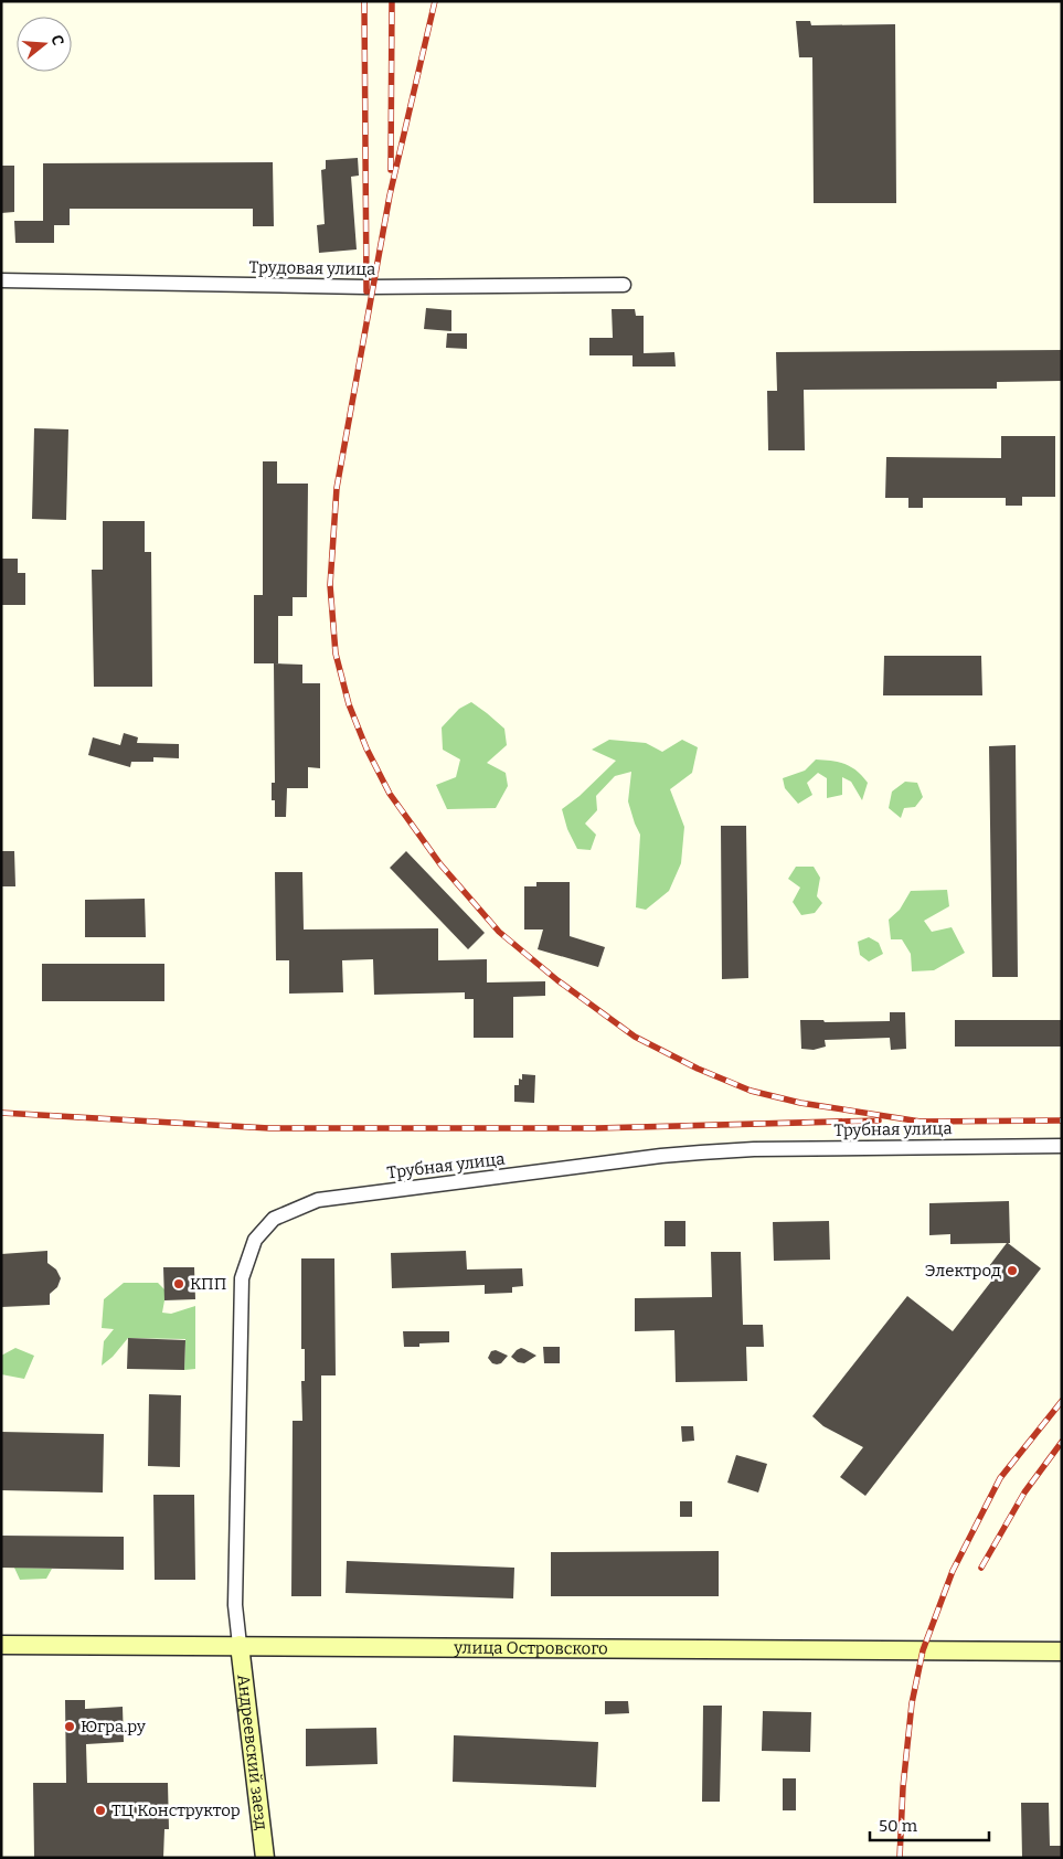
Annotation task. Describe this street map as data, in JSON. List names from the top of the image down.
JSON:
{
  "streets": {
    "main road": ["улица Островского", "Андреевский заезд"],
    "street": ["Трудовая улица", "Трубная улица"]
  },
  "crossings": [
    ["Трубная улица", "улица Островского"],
    ["Трубная улица", "Андреевский заезд"],
    ["улица Островского", "Андреевский заезд"]
  ],
  "places": [
    "Электрод",
    "КПП",
    "Югра.ру",
    "ТЦ Конструктор"
  ],
  "scale_bar": "50 m",
  "north": "right"
}
